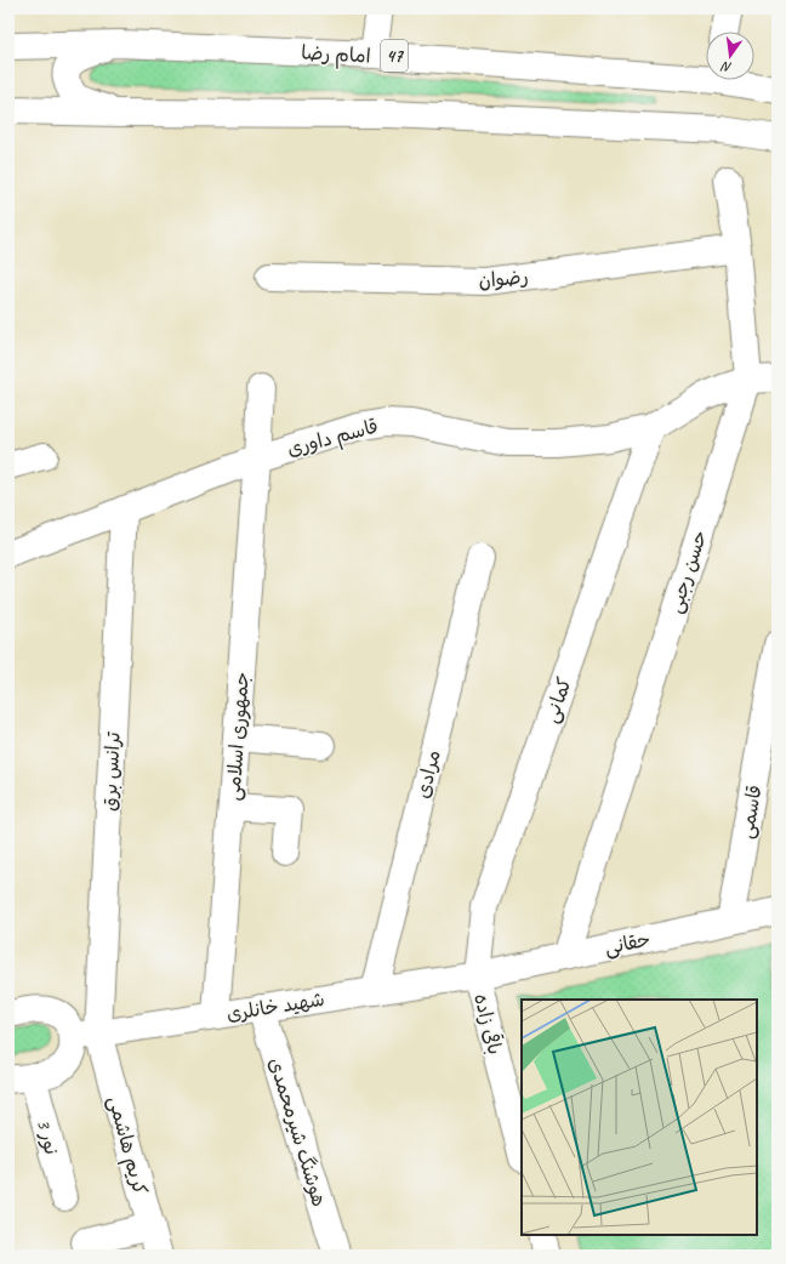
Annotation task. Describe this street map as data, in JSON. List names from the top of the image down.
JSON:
{
  "streets": {
    "main road": [
      "امام رضا",
      "47",
      "رضوان",
      "قاسم داوری",
      "حسن رجبی",
      "کمانی",
      "جمهوری اسلامی",
      "ترانس برق",
      "مرادی",
      "قاسمی",
      "حقانی",
      "شهید خانلری",
      "باقی زاده",
      "هوشنگ شیرمحمدی",
      "نور 3",
      "کریم هاشمی"
    ]
  },
  "crossings": [
    ["رضوان", "حسن رجبی"],
    ["قاسم داوری", "حسن رجبی"],
    ["قاسم داوری", "کمانی"],
    ["قاسم داوری", "جمهوری اسلامی"],
    ["قاسم داوری", "ترانس برق"],
    ["حسن رجبی", "حقانی"],
    ["کمانی", "حقانی"],
    ["کمانی", "شهید خانلری"],
    ["کمانی", "باقی زاده"],
    ["جمهوری اسلامی", "شهید خانلری"],
    ["ترانس برق", "شهید خانلری"],
    ["ترانس برق", "کریم هاشمی"],
    ["مرادی", "شهید خانلری"],
    ["قاسمی", "حقانی"],
    ["حقانی", "شهید خانلری"],
    ["حقانی", "باقی زاده"],
    ["شهید خانلری", "باقی زاده"],
    ["شهید خانلری", "هوشنگ شیرمحمدی"],
    ["شهید خانلری", "کریم هاشمی"]
  ],
  "north": "bottom"
}
